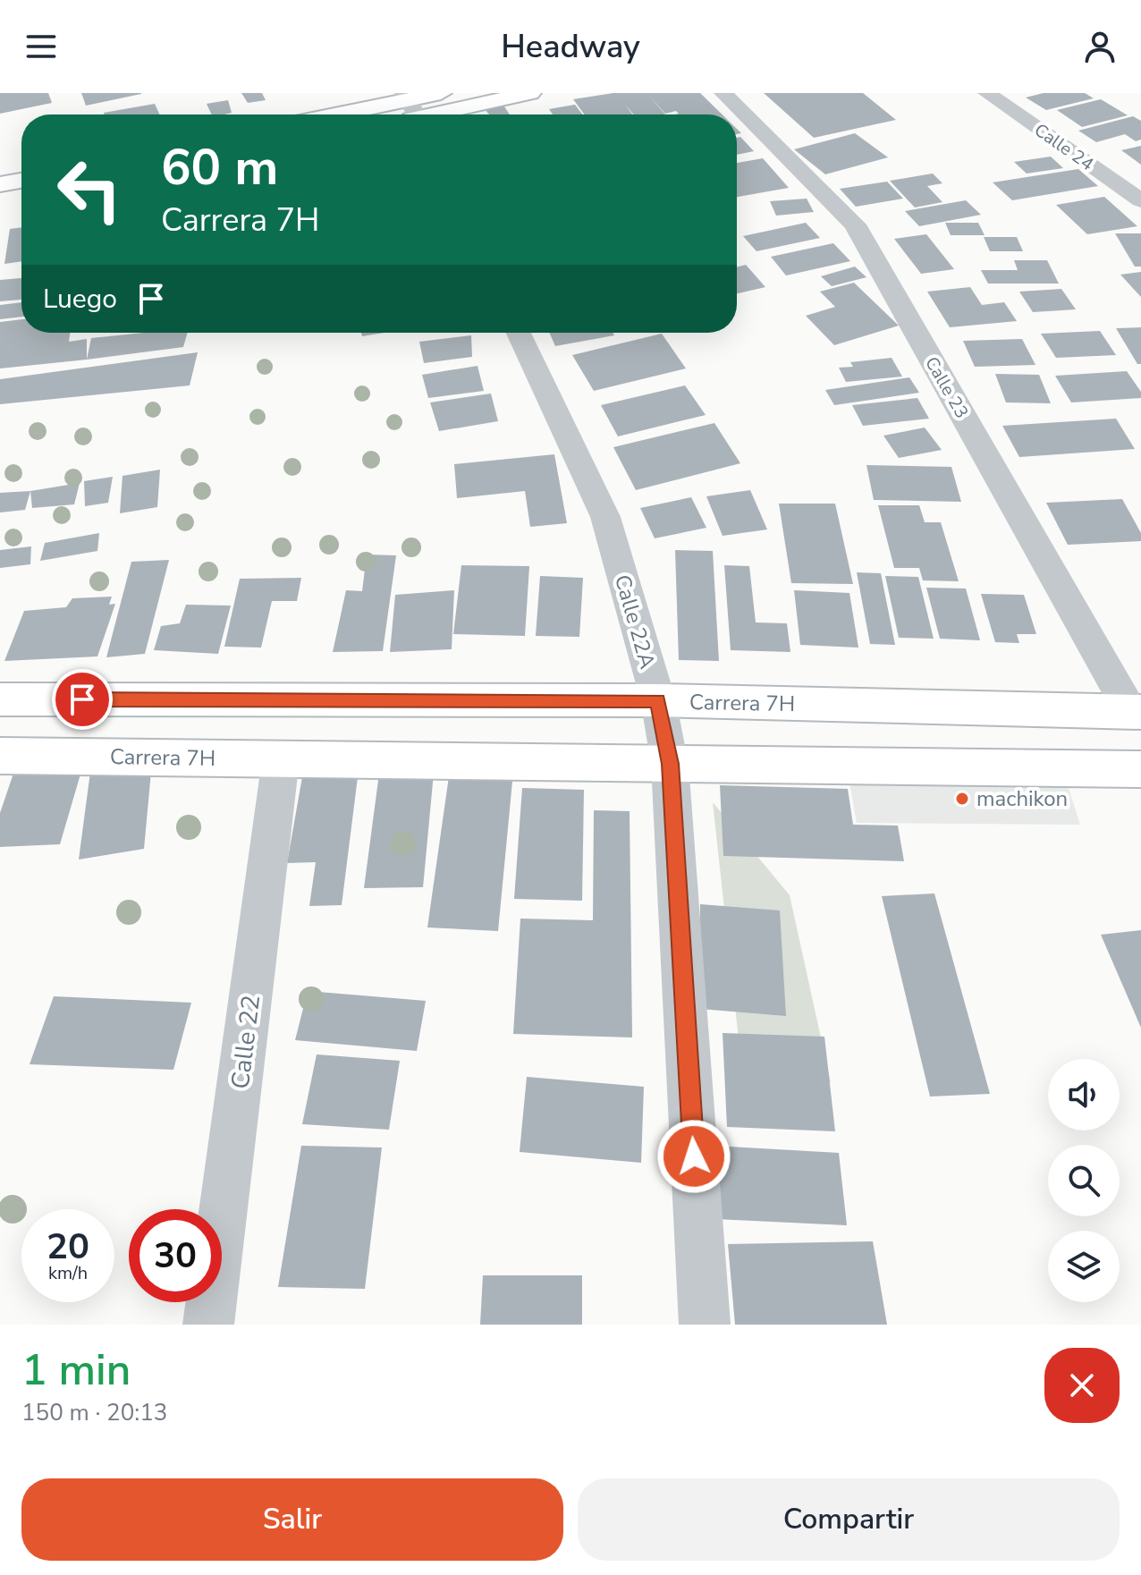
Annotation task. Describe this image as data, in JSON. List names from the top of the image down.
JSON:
{
  "streets": {
    "street": [
      "Calle 24",
      "Calle 23",
      "Calle 22A",
      "Carrera 7H",
      "Calle 22"
    ]
  },
  "crossings": [
    ["Calle 23", "Carrera 7H"],
    ["Calle 22A", "Carrera 7H"],
    ["Carrera 7H", "Calle 22"]
  ],
  "places": ["machikon"],
  "page": {
    "header": "Headway",
    "turn": ["60 m", "Carrera 7H"],
    "then": "Luego",
    "speed": "20 km/h",
    "limit": "30",
    "heading": ["1 min", "150 m · 20:13"],
    "buttons": ["Salir", "Compartir"]
  }
}
